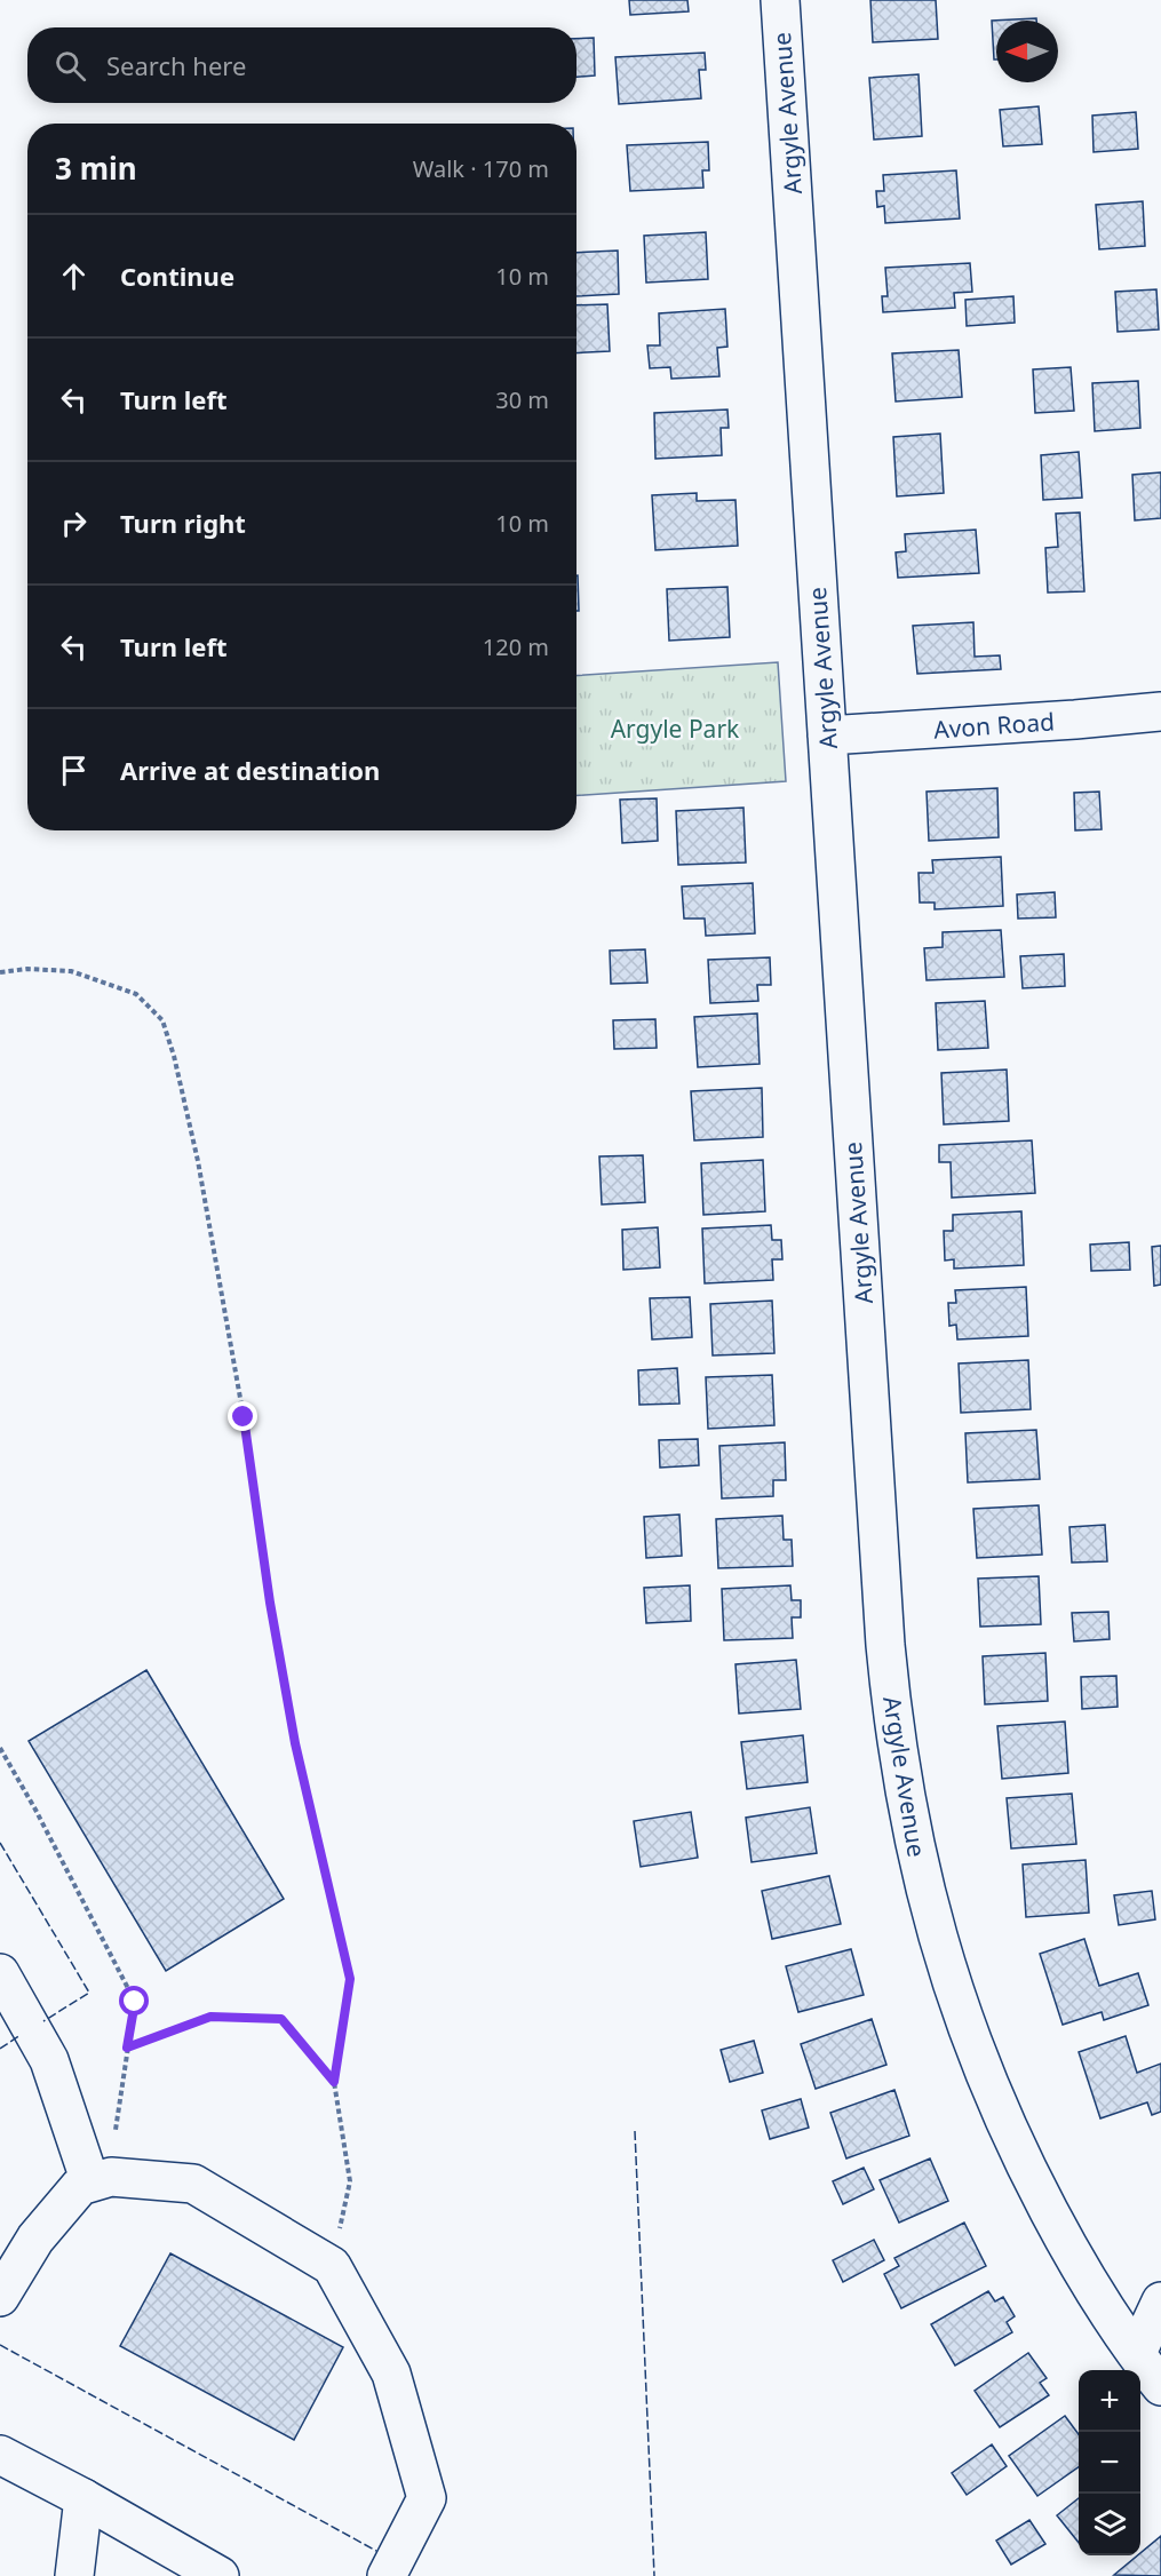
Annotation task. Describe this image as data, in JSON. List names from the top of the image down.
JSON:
{
  "streets": {
    "street": ["Argyle Avenue", "Avon Road"]
  },
  "crossings": [
    ["Argyle Avenue", "Avon Road"]
  ],
  "parks": ["Argyle Park"],
  "north": "left",
  "page": {
    "search": "Search here",
    "heading": ["3 min", "Walk · 170 m"],
    "list": [
      ["Continue", "10 m"],
      ["Turn left", "30 m"],
      ["Turn right", "10 m"],
      ["Turn left", "120 m"],
      "Arrive at destination"
    ],
    "map_buttons": ["+", "−"]
  }
}
